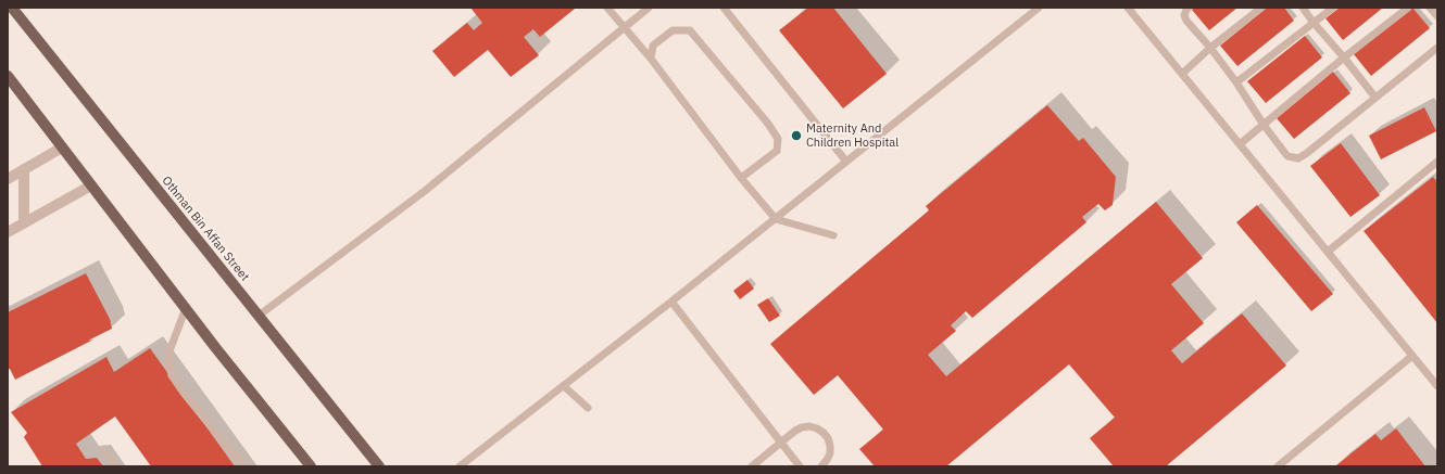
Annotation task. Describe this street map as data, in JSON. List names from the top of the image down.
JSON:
{
  "streets": {
    "main road": ["Othman Bin Affan Street"]
  },
  "places": ["Maternity And Children Hospital"]
}
